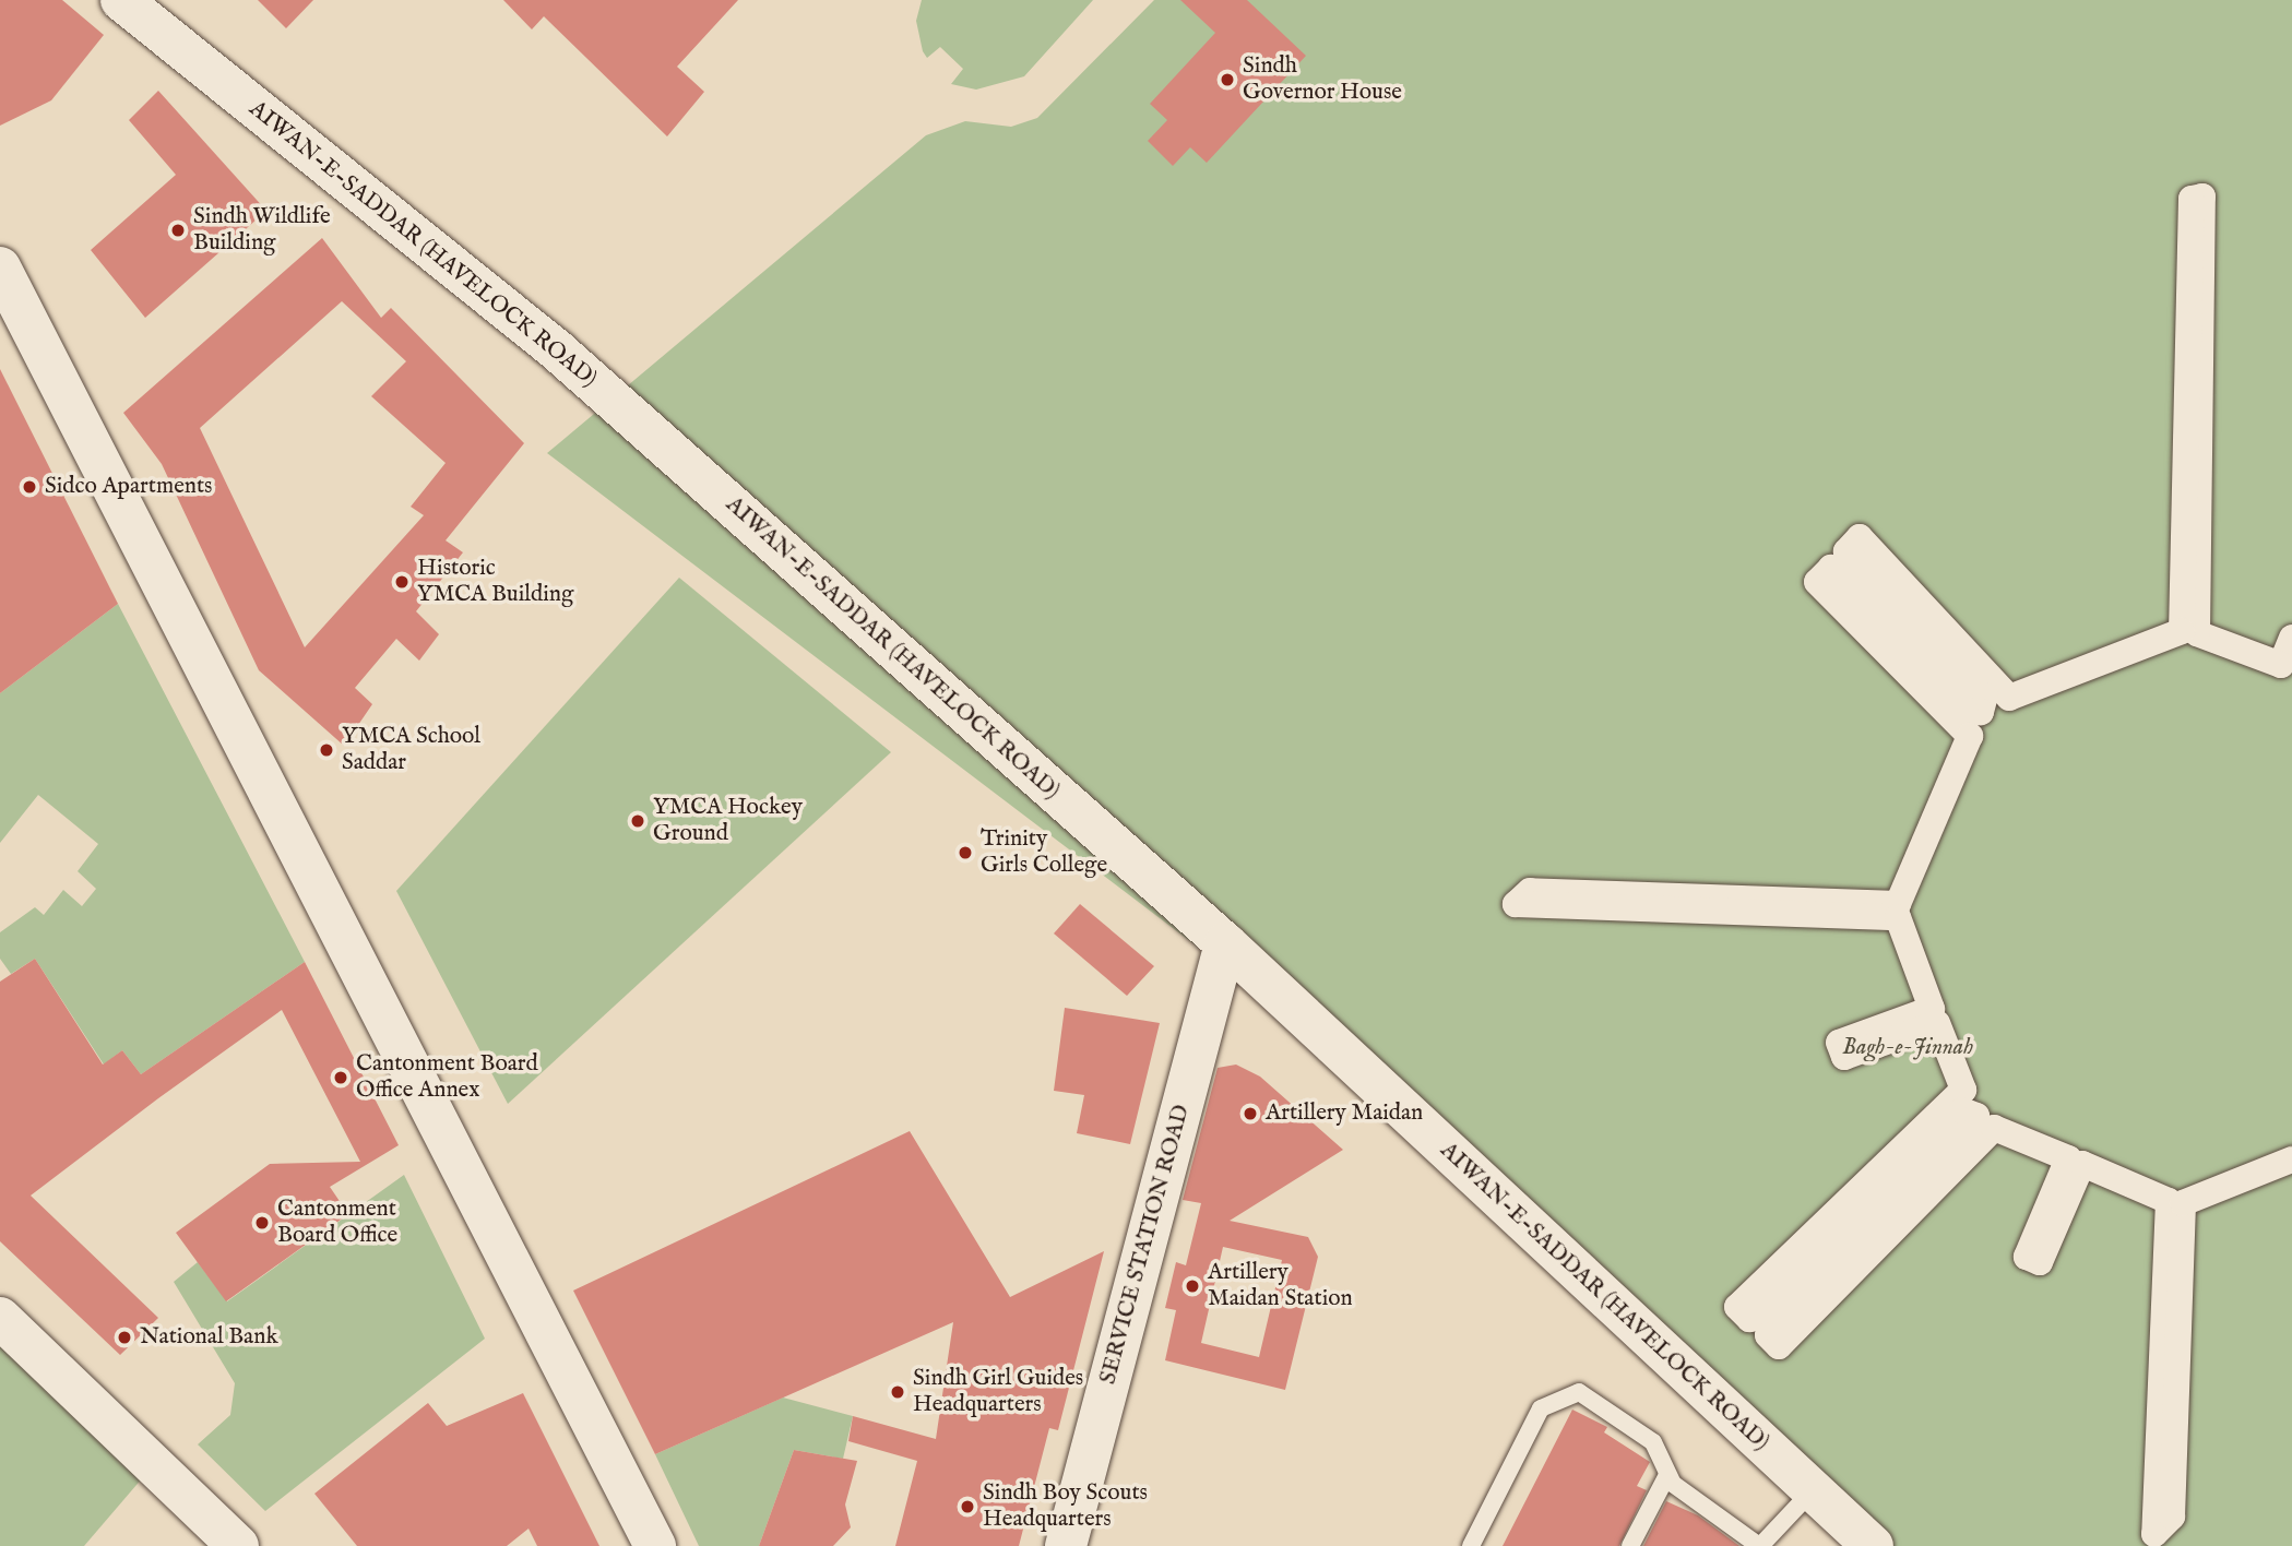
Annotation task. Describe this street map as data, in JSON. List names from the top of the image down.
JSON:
{
  "streets": {
    "main road": ["AIWAN-E-SADDAR (HAVELOCK ROAD)", "SERVICE STATION ROAD"]
  },
  "crossings": [
    ["AIWAN-E-SADDAR (HAVELOCK ROAD)", "SERVICE STATION ROAD"]
  ],
  "parks": ["Bagh-e-Jinnah"],
  "places": [
    "Sindh Governor House",
    "Sindh Wildlife Building",
    "Sidco Apartments",
    "Historic YMCA Building",
    "YMCA School Saddar",
    "YMCA Hockey Ground",
    "Trinity Girls College",
    "Cantonment Board Office Annex",
    "Artillery Maidan",
    "Cantonment Board Office",
    "Artillery Maidan Station",
    "National Bank",
    "Sindh Girl Guides Headquarters",
    "Sindh Boy Scouts Headquarters"
  ]
}
